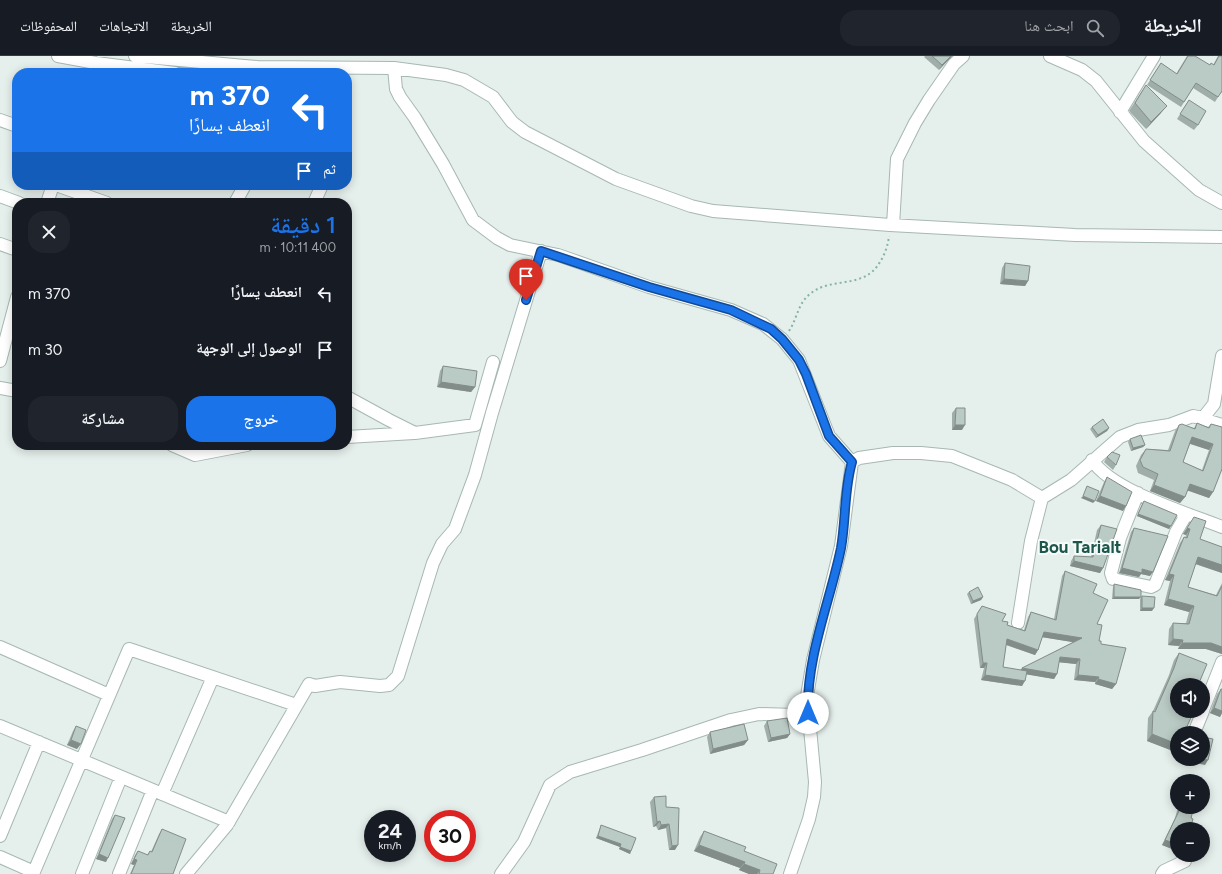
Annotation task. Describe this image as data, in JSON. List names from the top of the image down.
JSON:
{
  "districts": ["Bou Tarialt"],
  "page": {
    "header": "الخريطة",
    "search": "ابحث هنا",
    "nav": ["الخريطة", "الاتجاهات", "المحفوظات"],
    "turn": ["370 m", "انعطف يسارًا"],
    "then": "ثم",
    "heading": ["1 دقيقة", "400 m · 10:11"],
    "list": [
      {
        "name": "انعطف يسارًا",
        "value": "370 m"
      },
      {
        "name": "الوصول إلى الوجهة",
        "value": "30 m"
      }
    ],
    "buttons": ["خروج", "مشاركة"],
    "map_buttons": ["+", "−"],
    "speed": "24 km/h",
    "limit": "30"
  }
}
